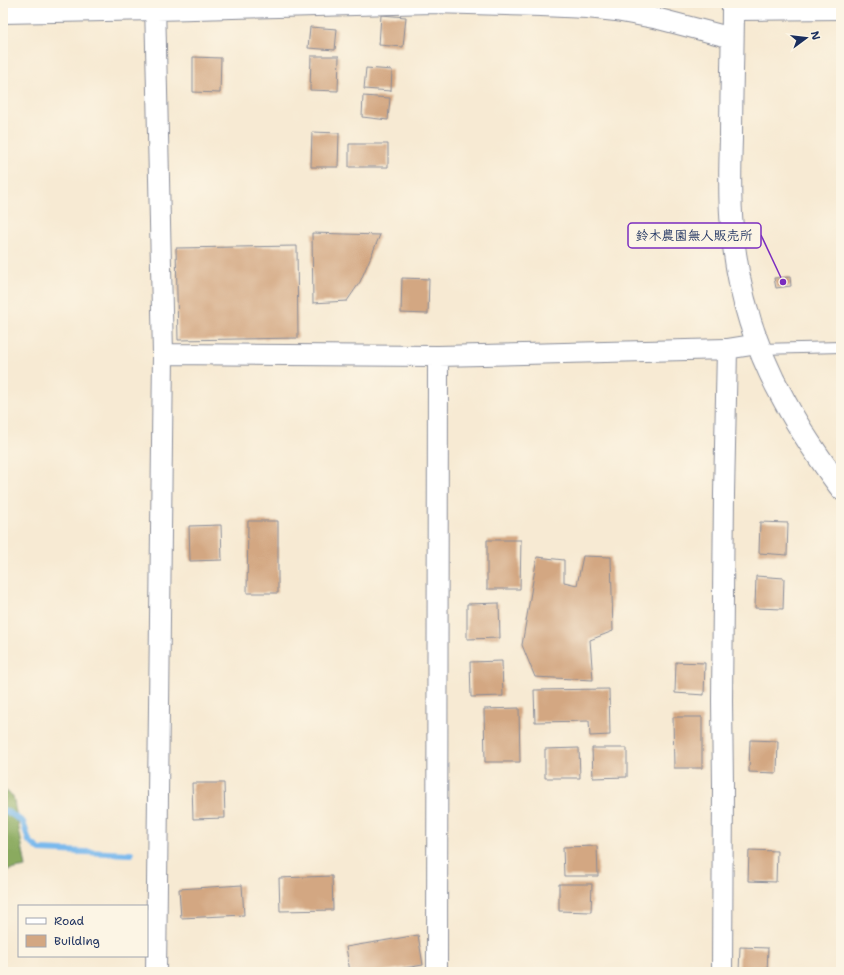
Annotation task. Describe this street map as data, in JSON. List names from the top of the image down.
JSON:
{
  "places": ["鈴木農園無人販売所"],
  "legend": ["Road", "Building"],
  "north": "right"
}
